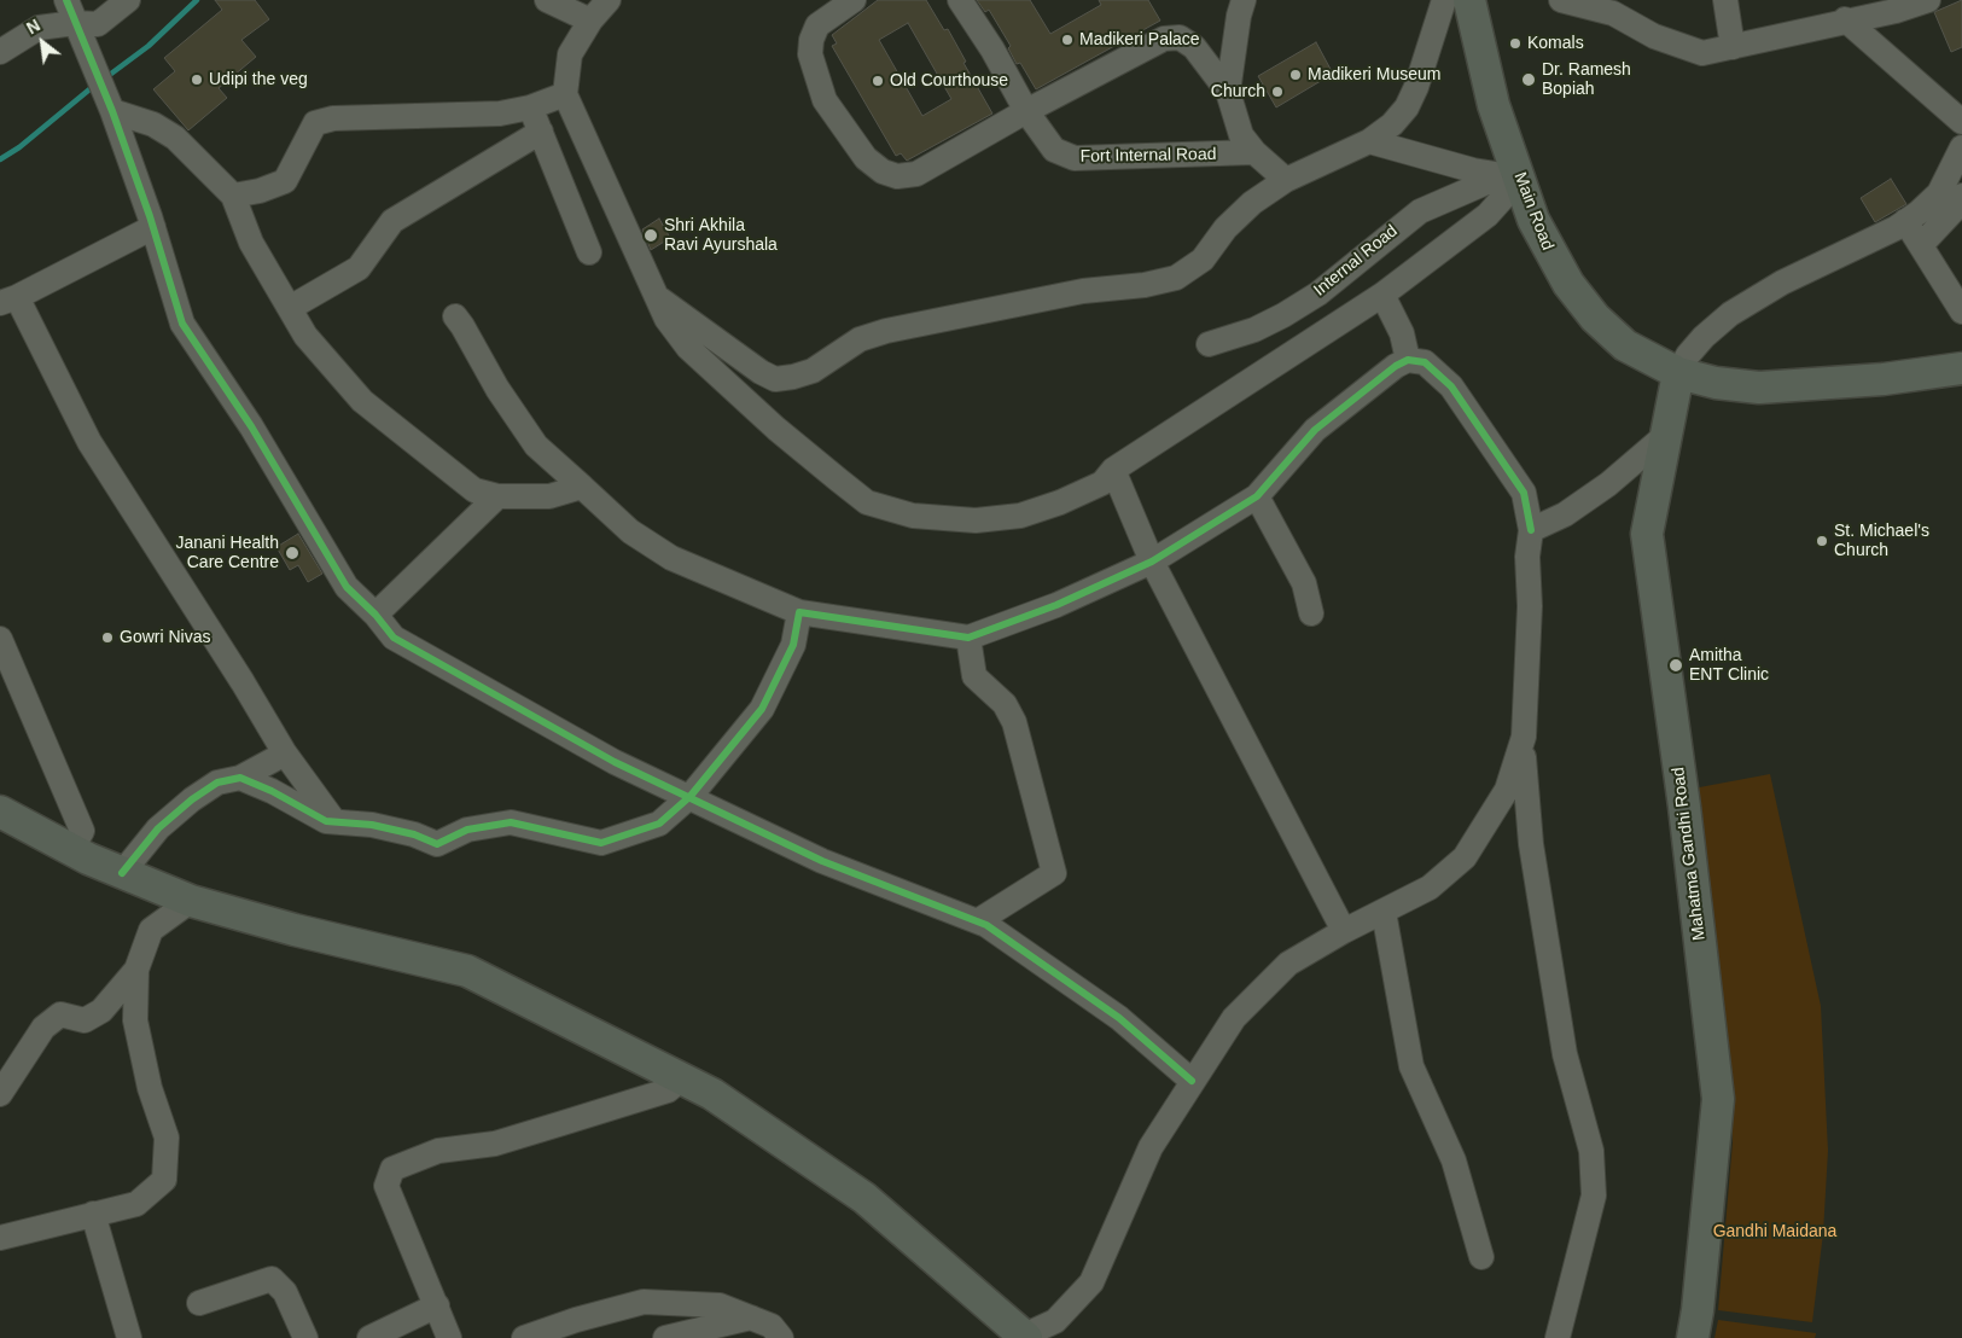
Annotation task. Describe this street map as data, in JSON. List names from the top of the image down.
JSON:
{
  "streets": {
    "main road": ["Main Road", "Mahatma Gandhi Road"],
    "street": ["Fort Internal Road", "Internal Road"]
  },
  "crossings": [
    ["Main Road", "Internal Road"],
    ["Main Road", "Mahatma Gandhi Road"]
  ],
  "parks": ["Gandhi Maidana"],
  "places": [
    "Madikeri Palace",
    "Komals",
    "Madikeri Museum",
    "Udipi the veg",
    "Dr. Ramesh Bopiah",
    "Old Courthouse",
    "Church",
    "Shri Akhila Ravi Ayurshala",
    "St. Michael's Church",
    "Janani Health Care Centre",
    "Gowri Nivas",
    "Amitha ENT Clinic"
  ],
  "north": "top left"
}
